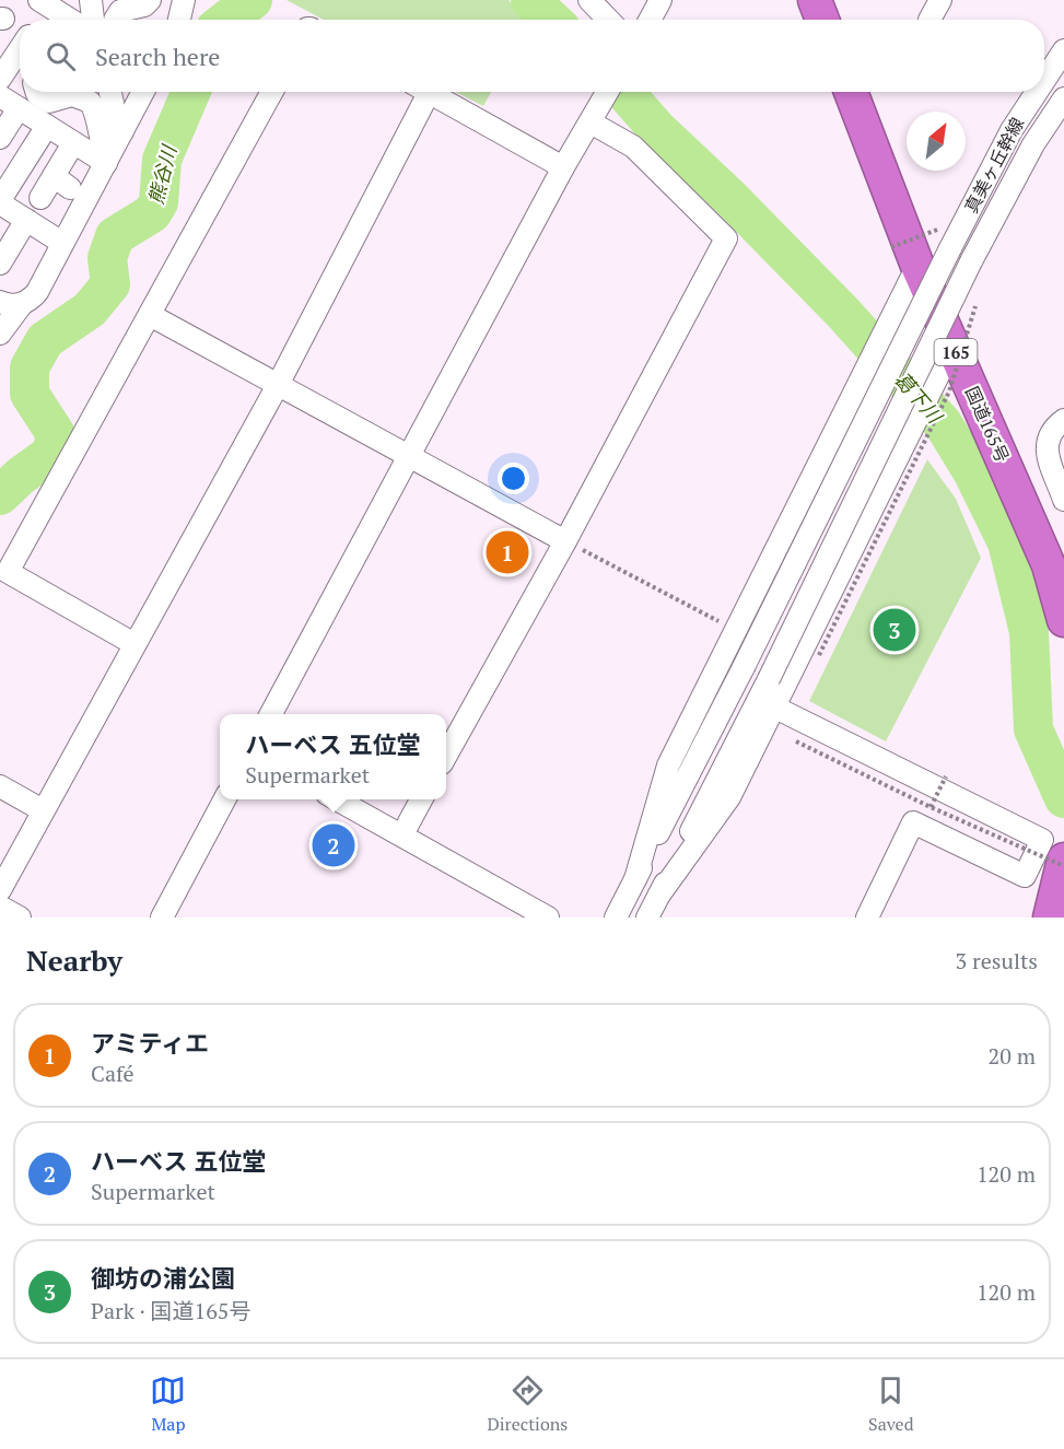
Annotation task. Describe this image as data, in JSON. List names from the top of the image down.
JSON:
{
  "streets": {
    "highway": ["165", "国道165号"],
    "street": ["真美ヶ丘幹線"]
  },
  "water": ["熊谷川", "葛下川"],
  "north": "top right",
  "page": {
    "search": "Search here",
    "pins": ["1", "3", "2"],
    "popup": ["ハーベス 五位堂", "Supermarket"],
    "heading": ["Nearby", "3 results"],
    "list": [
      {
        "mark": "1",
        "name": "アミティエ",
        "note": "Café",
        "value": "20 m"
      },
      {
        "mark": "2",
        "name": "ハーベス 五位堂",
        "note": "Supermarket",
        "value": "120 m"
      },
      {
        "mark": "3",
        "name": "御坊の浦公園",
        "note": "Park · 国道165号",
        "value": "120 m"
      }
    ],
    "nav": ["Map", "Directions", "Saved"]
  }
}
